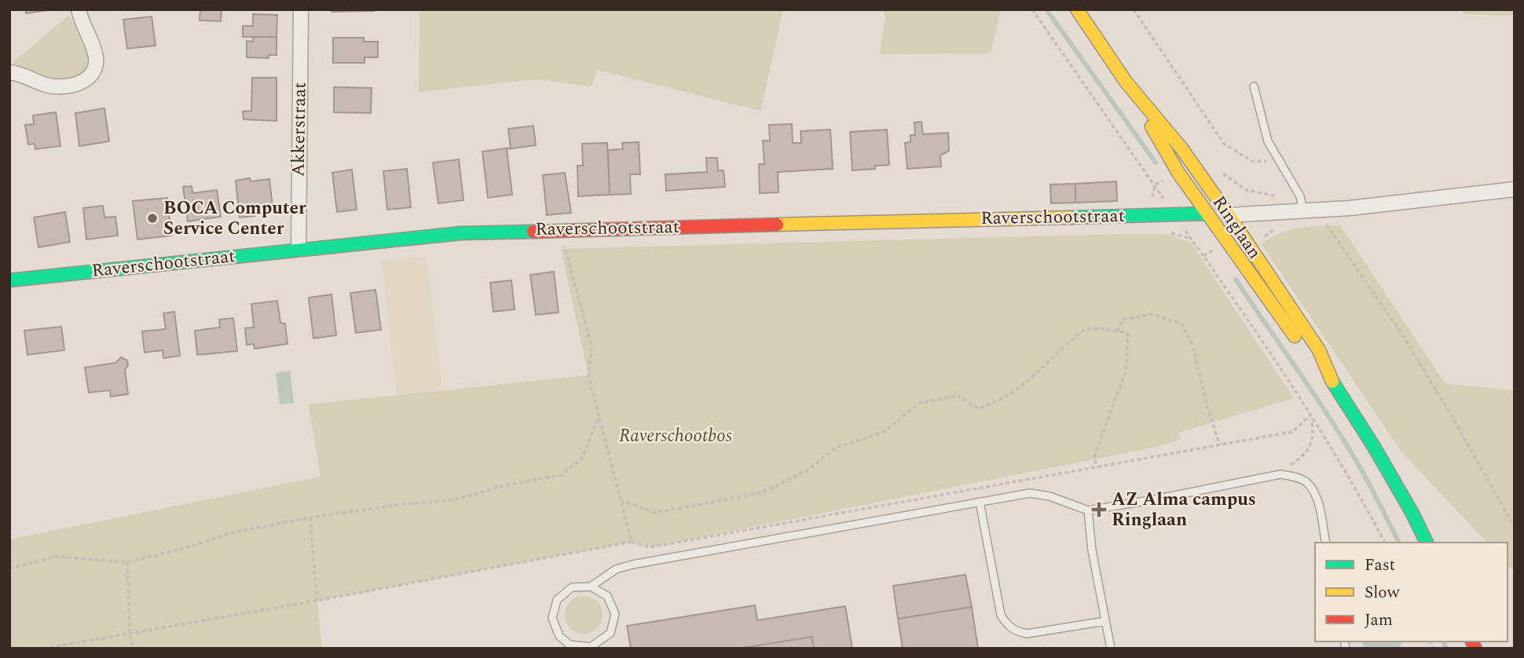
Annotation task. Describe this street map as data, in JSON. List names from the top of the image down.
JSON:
{
  "streets": {
    "street": ["Akkerstraat", "Raverschootstraat", "Ringlaan"]
  },
  "crossings": [
    ["Akkerstraat", "Raverschootstraat"],
    ["Raverschootstraat", "Ringlaan"]
  ],
  "parks": ["Raverschootbos"],
  "places": {
    "other": ["BOCA Computer Service Center"],
    "health": ["AZ Alma campus Ringlaan"]
  },
  "legend": ["Fast", "Slow", "Jam"]
}
